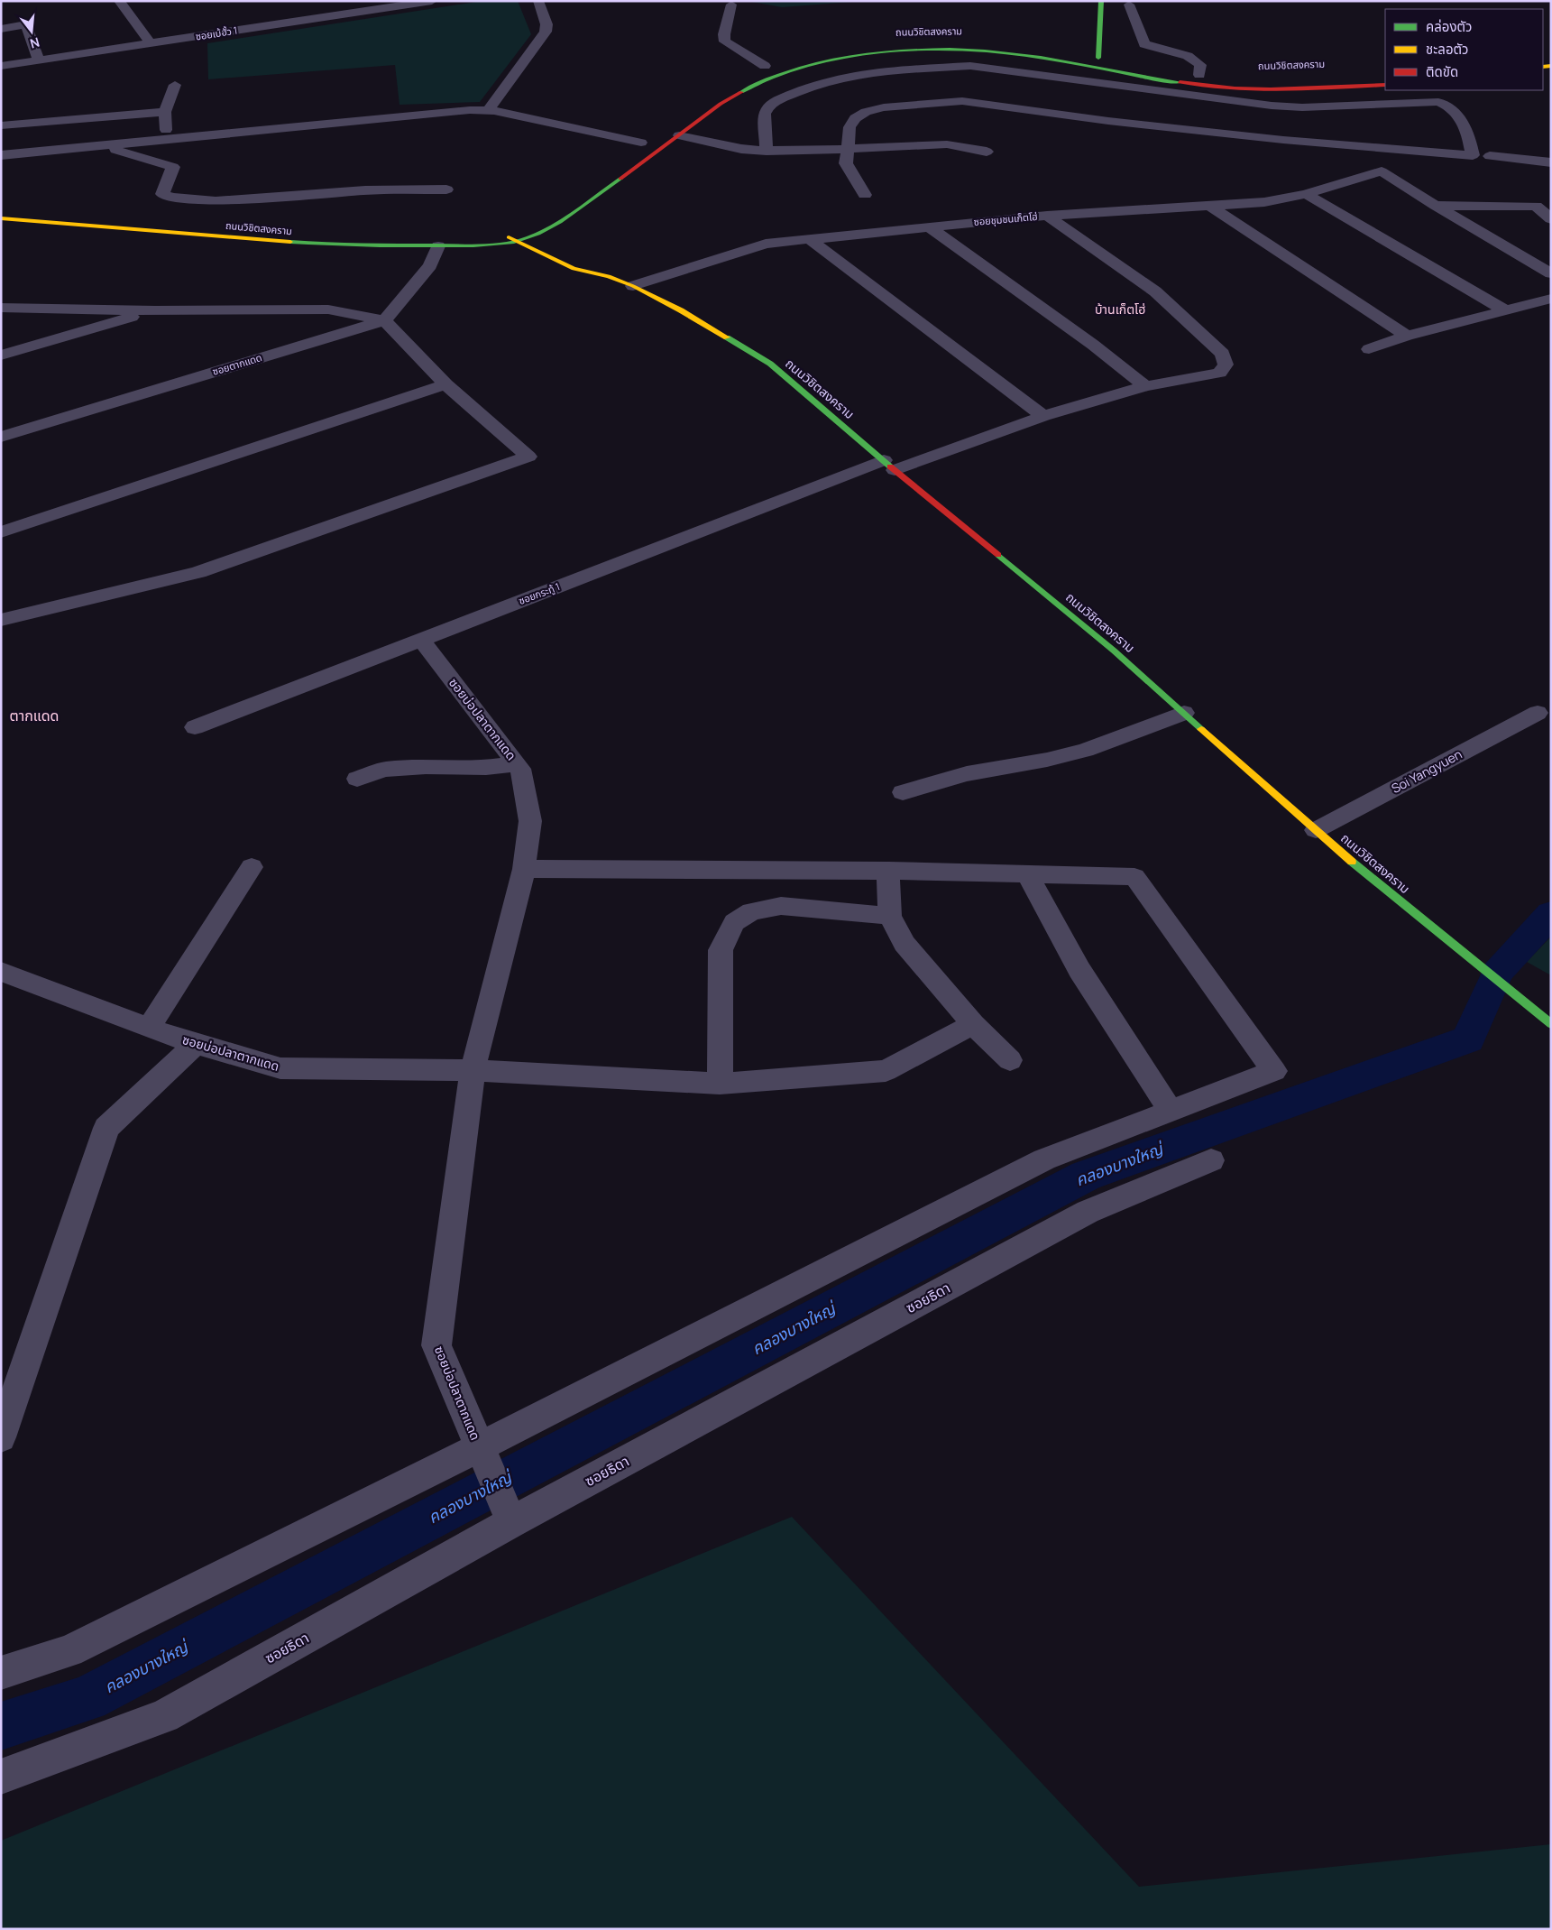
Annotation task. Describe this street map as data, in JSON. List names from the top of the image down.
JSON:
{
  "streets": {
    "main road": ["ถนนวิชิตสงคราม"],
    "street": [
      "ซอยเบ้ฮั้ว 1",
      "ซอยชุมชนเก็ตโฮ่",
      "ซอยตากแดด",
      "ซอยกระทู้ 1",
      "ซอยบ่อปลาตากแดด",
      "Soi Yangyuen",
      "ซอยธิดา"
    ]
  },
  "crossings": [
    ["ถนนวิชิตสงคราม", "ซอยชุมชนเก็ตโฮ่"],
    ["ถนนวิชิตสงคราม", "ซอยกระทู้ 1"],
    ["ถนนวิชิตสงคราม", "Soi Yangyuen"],
    ["ซอยชุมชนเก็ตโฮ่", "ซอยกระทู้ 1"],
    ["ซอยกระทู้ 1", "ซอยบ่อปลาตากแดด"],
    ["ซอยบ่อปลาตากแดด", "ซอยธิดา"]
  ],
  "districts": ["บ้านเก็ตโฮ่", "ตากแดด"],
  "water": ["คลองบางใหญ่"],
  "legend": ["คล่องตัว", "ชะลอตัว", "ติดขัด"],
  "north": "bottom"
}
